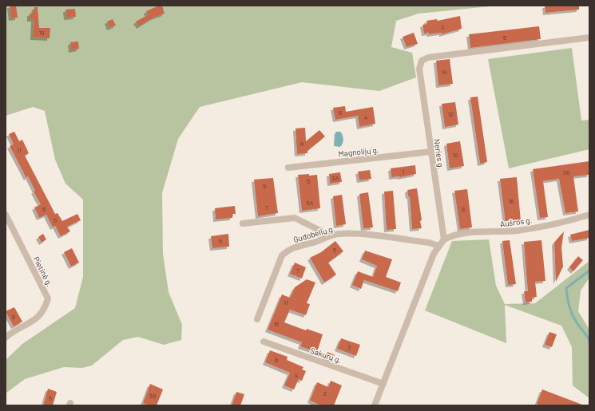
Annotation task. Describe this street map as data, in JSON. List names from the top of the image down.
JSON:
{
  "streets": {
    "street": [
      "Magnolijų g.",
      "Neries g.",
      "Aušros g.",
      "Gudobelių g.",
      "Pietinė g.",
      "Sakurų g."
    ]
  },
  "crossings": [
    ["Magnolijų g.", "Neries g."],
    ["Neries g.", "Aušros g."]
  ],
  "house_numbers": [
    "3",
    "19",
    "5",
    "14",
    "6",
    "12",
    "4",
    "8",
    "11",
    "10",
    "1",
    "38",
    "3A",
    "5",
    "9",
    "16",
    "5A",
    "7",
    "6",
    "8",
    "5",
    "5",
    "5",
    "7",
    "11",
    "2",
    "15",
    "3",
    "6",
    "4",
    "2",
    "38",
    "5"
  ]
}
